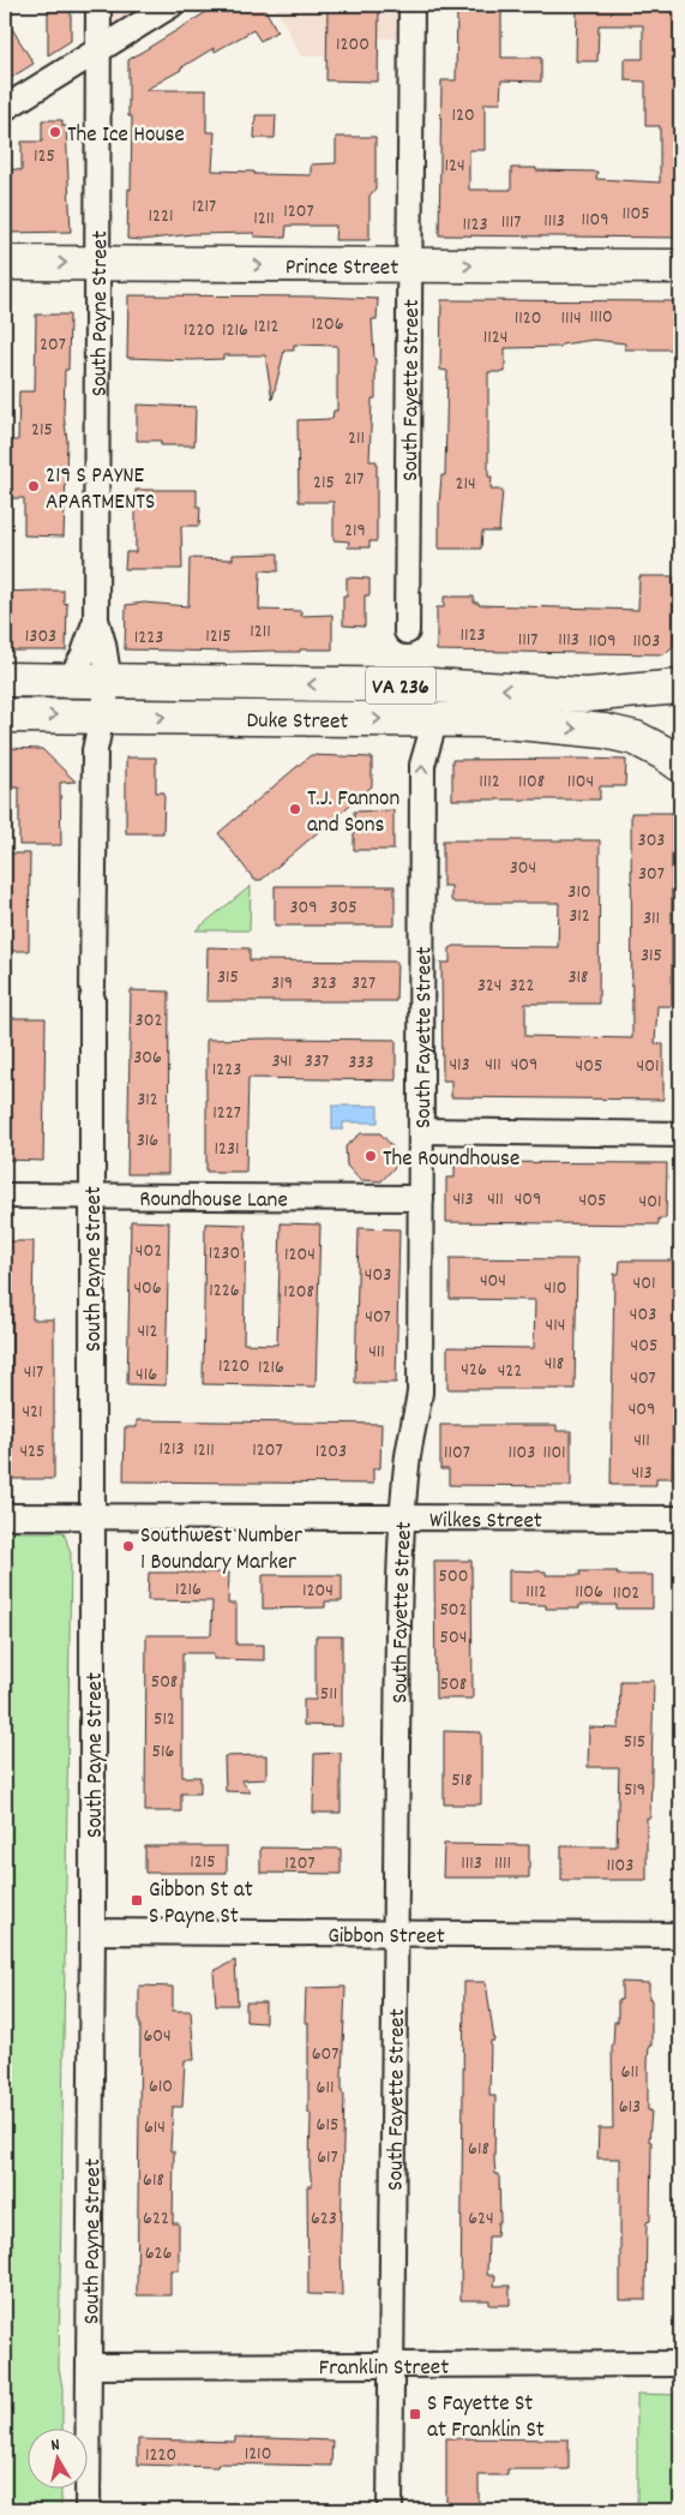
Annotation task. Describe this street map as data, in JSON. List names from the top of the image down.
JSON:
{
  "streets": {
    "main road": ["Prince Street", "VA 236", "Duke Street"],
    "street": [
      "South Payne Street",
      "South Fayette Street",
      "Roundhouse Lane",
      "Wilkes Street",
      "Gibbon Street",
      "Franklin Street"
    ]
  },
  "crossings": [
    ["Prince Street", "South Payne Street"],
    ["Prince Street", "South Fayette Street"],
    ["South Payne Street", "Duke Street"],
    ["South Payne Street", "Roundhouse Lane"],
    ["South Payne Street", "Wilkes Street"],
    ["South Payne Street", "Gibbon Street"],
    ["South Payne Street", "Franklin Street"],
    ["South Fayette Street", "Duke Street"],
    ["South Fayette Street", "Roundhouse Lane"],
    ["South Fayette Street", "Wilkes Street"],
    ["South Fayette Street", "Gibbon Street"],
    ["South Fayette Street", "Franklin Street"]
  ],
  "one_way": ["Prince Street"],
  "places": {
    "other": [
      "The Ice House",
      "219 S PAYNE APARTMENTS",
      "T.J. Fannon and Sons",
      "The Roundhouse",
      "Southwest Number 1 Boundary Marker"
    ],
    "transit": ["Gibbon St at S Payne St", "S Fayette St at Franklin St"]
  },
  "house_numbers": [
    "1200",
    "120",
    "125",
    "124",
    "1217",
    "1207",
    "1105",
    "1221",
    "1211",
    "1109",
    "1113",
    "1117",
    "1123",
    "1110",
    "1120",
    "1114",
    "1206",
    "1212",
    "1220",
    "1216",
    "1124",
    "207",
    "215",
    "211",
    "217",
    "215",
    "214",
    "219",
    "1211",
    "1123",
    "1303",
    "1215",
    "1223",
    "1117",
    "1113",
    "1109",
    "1103",
    "1112",
    "1108",
    "1104",
    "303",
    "304",
    "307",
    "310",
    "309",
    "305",
    "312",
    "311",
    "315",
    "315",
    "318",
    "319",
    "323",
    "327",
    "324",
    "322",
    "302",
    "306",
    "341",
    "337",
    "333",
    "413",
    "411",
    "409",
    "405",
    "401",
    "1223",
    "312",
    "1227",
    "316",
    "1231",
    "413",
    "411",
    "409",
    "405",
    "401",
    "402",
    "1230",
    "1204",
    "403",
    "404",
    "401",
    "406",
    "410",
    "1226",
    "1208",
    "403",
    "407",
    "414",
    "412",
    "405",
    "411",
    "418",
    "1220",
    "1216",
    "426",
    "422",
    "417",
    "416",
    "407",
    "409",
    "421",
    "411",
    "1213",
    "1211",
    "1207",
    "425",
    "1203",
    "1107",
    "1103",
    "1101",
    "413",
    "500",
    "1216",
    "1204",
    "1112",
    "1106",
    "1102",
    "502",
    "504",
    "508",
    "508",
    "511",
    "512",
    "515",
    "516",
    "518",
    "519",
    "1215",
    "1207",
    "1113",
    "1111",
    "1103",
    "604",
    "607",
    "611",
    "610",
    "611",
    "613",
    "615",
    "614",
    "618",
    "617",
    "618",
    "622",
    "623",
    "624",
    "626",
    "1210",
    "1220"
  ],
  "north": "top"
}
